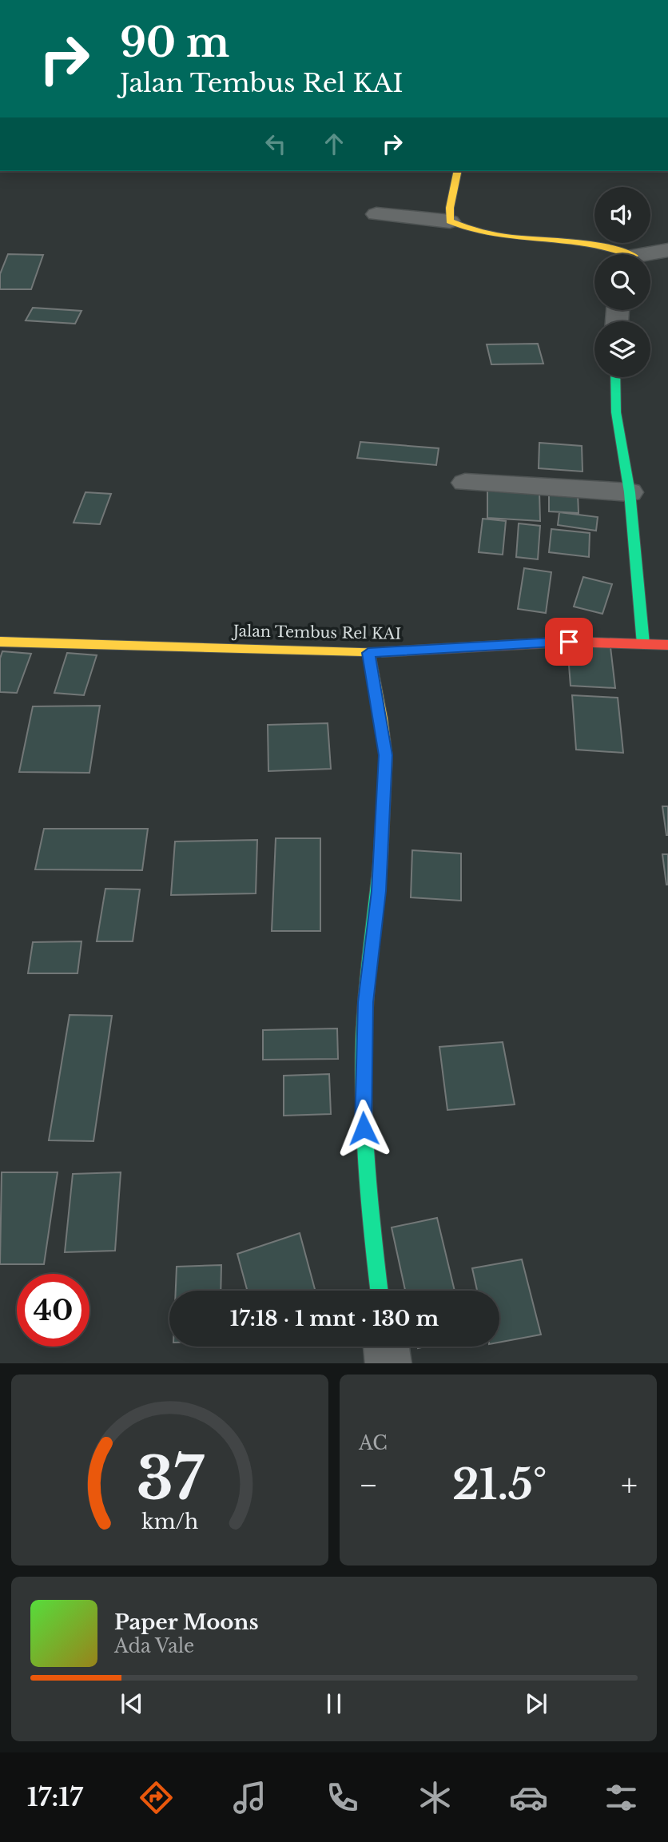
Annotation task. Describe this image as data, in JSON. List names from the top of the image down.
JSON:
{
  "streets": {
    "street": ["Jalan Tembus Rel KAI"]
  },
  "page": {
    "turn": ["90 m", "Jalan Tembus Rel KAI"],
    "limit": "40",
    "trip": "17:18 · 1 mnt · 130 m",
    "tile": "AC",
    "heat": ["−", "21.5°", "+"],
    "song": ["Paper Moons", "Ada Vale"],
    "tabs": "17:17",
    "gauge": ["37", "km/h"]
  }
}
